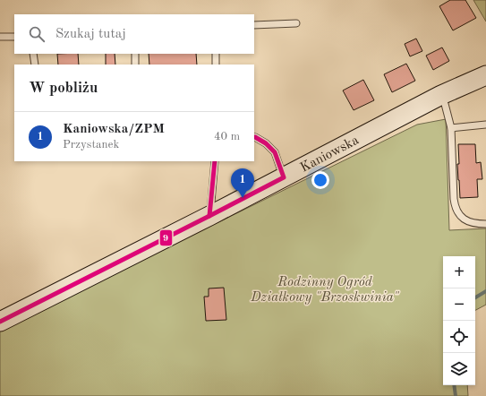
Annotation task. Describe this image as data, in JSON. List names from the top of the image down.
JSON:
{
  "streets": {
    "street": ["Kaniowska"]
  },
  "parks": ["Rodzinny Ogród Działkowy \"Brzoskwinia\""],
  "lines": ["transit line 9"],
  "page": {
    "search": "Szukaj tutaj",
    "heading": "W pobliżu",
    "list": [
      {
        "mark": "1",
        "name": "Kaniowska/ZPM",
        "note": "Przystanek",
        "value": "40 m"
      }
    ],
    "pins": "1",
    "map_buttons": ["+", "−"]
  }
}
